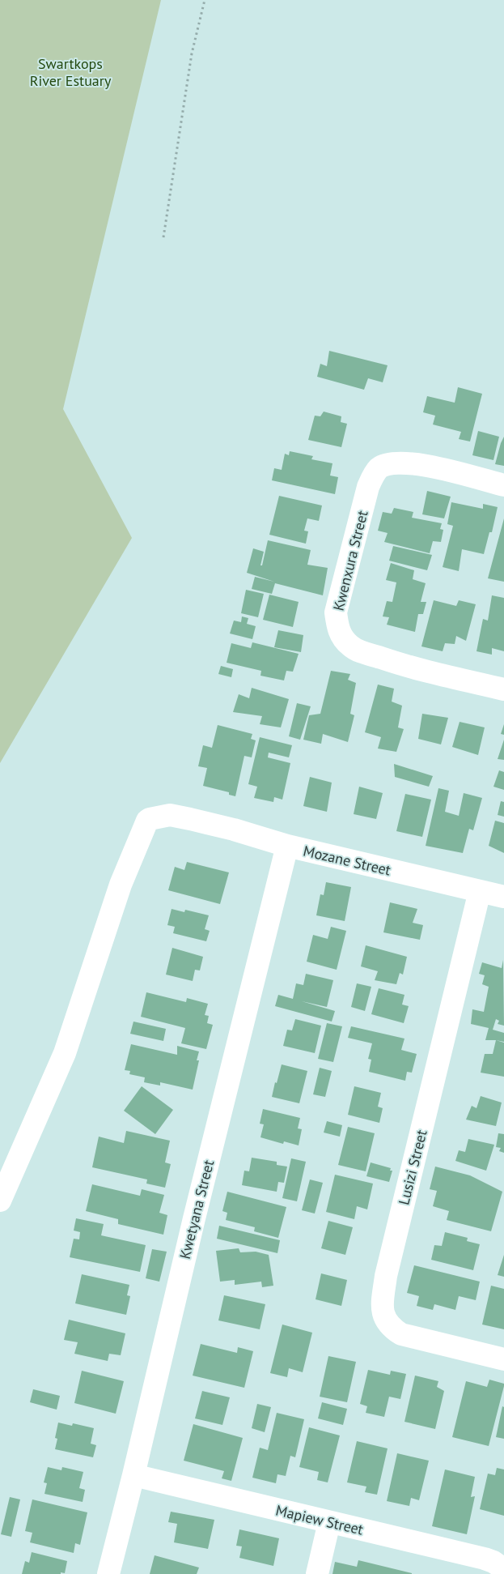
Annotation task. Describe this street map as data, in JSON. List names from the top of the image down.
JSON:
{
  "streets": {
    "street": [
      "Kwenxura Street",
      "Mozane Street",
      "Lusizi Street",
      "Kwetyana Street",
      "Mapiew Street"
    ]
  },
  "crossings": [
    ["Mozane Street", "Lusizi Street"],
    ["Mozane Street", "Kwetyana Street"],
    ["Kwetyana Street", "Mapiew Street"]
  ],
  "parks": ["Swartkops River Estuary"]
}
